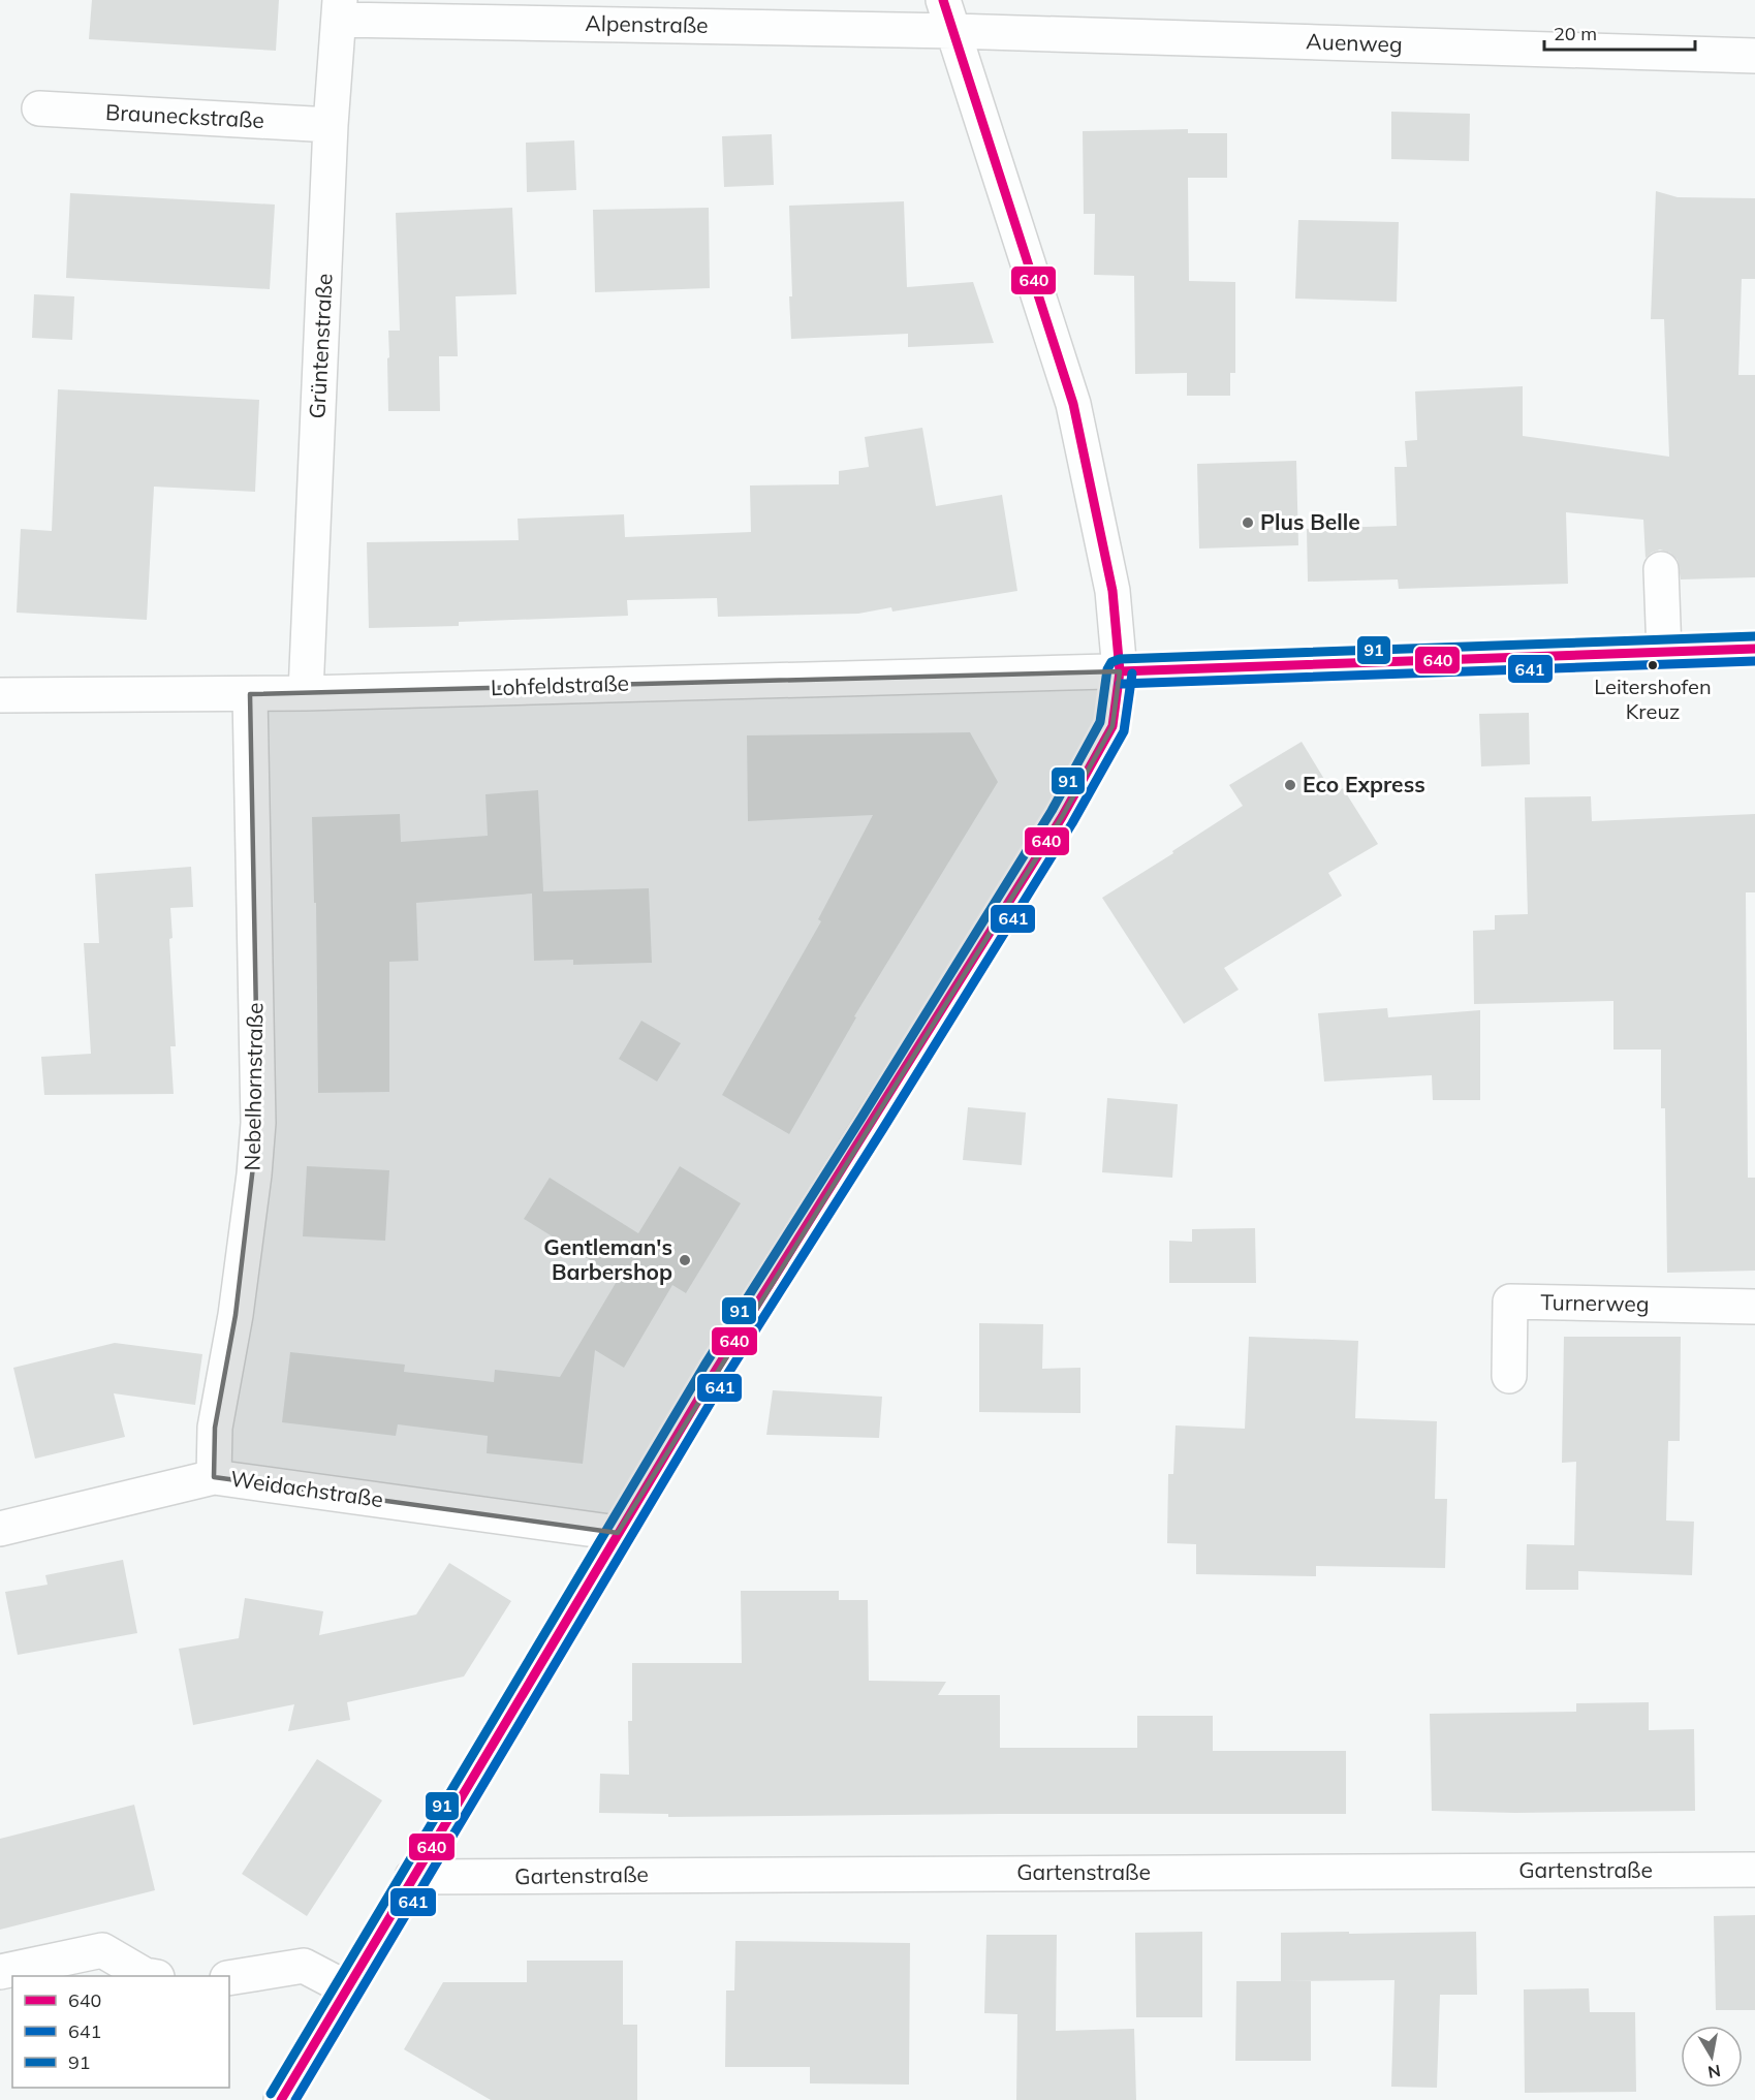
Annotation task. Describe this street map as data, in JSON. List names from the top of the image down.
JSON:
{
  "streets": {
    "street": [
      "Alpenstraße",
      "Auenweg",
      "Brauneckstraße",
      "Grüntenstraße",
      "Lohfeldstraße",
      "Nebelhornstraße",
      "Turnerweg",
      "Weidachstraße",
      "Gartenstraße"
    ]
  },
  "crossings": [
    ["Alpenstraße", "Auenweg"],
    ["Alpenstraße", "Grüntenstraße"],
    ["Brauneckstraße", "Grüntenstraße"],
    ["Grüntenstraße", "Lohfeldstraße"],
    ["Lohfeldstraße", "Nebelhornstraße"],
    ["Nebelhornstraße", "Weidachstraße"]
  ],
  "places": [
    "Plus Belle",
    "Leitershofen Kreuz",
    "Eco Express",
    "Gentleman's Barbershop"
  ],
  "lines": ["transit line 640", "transit line 91", "transit line 641"],
  "legend": ["640", "641", "91"],
  "scale_bar": "20 m",
  "north": "bottom"
}
